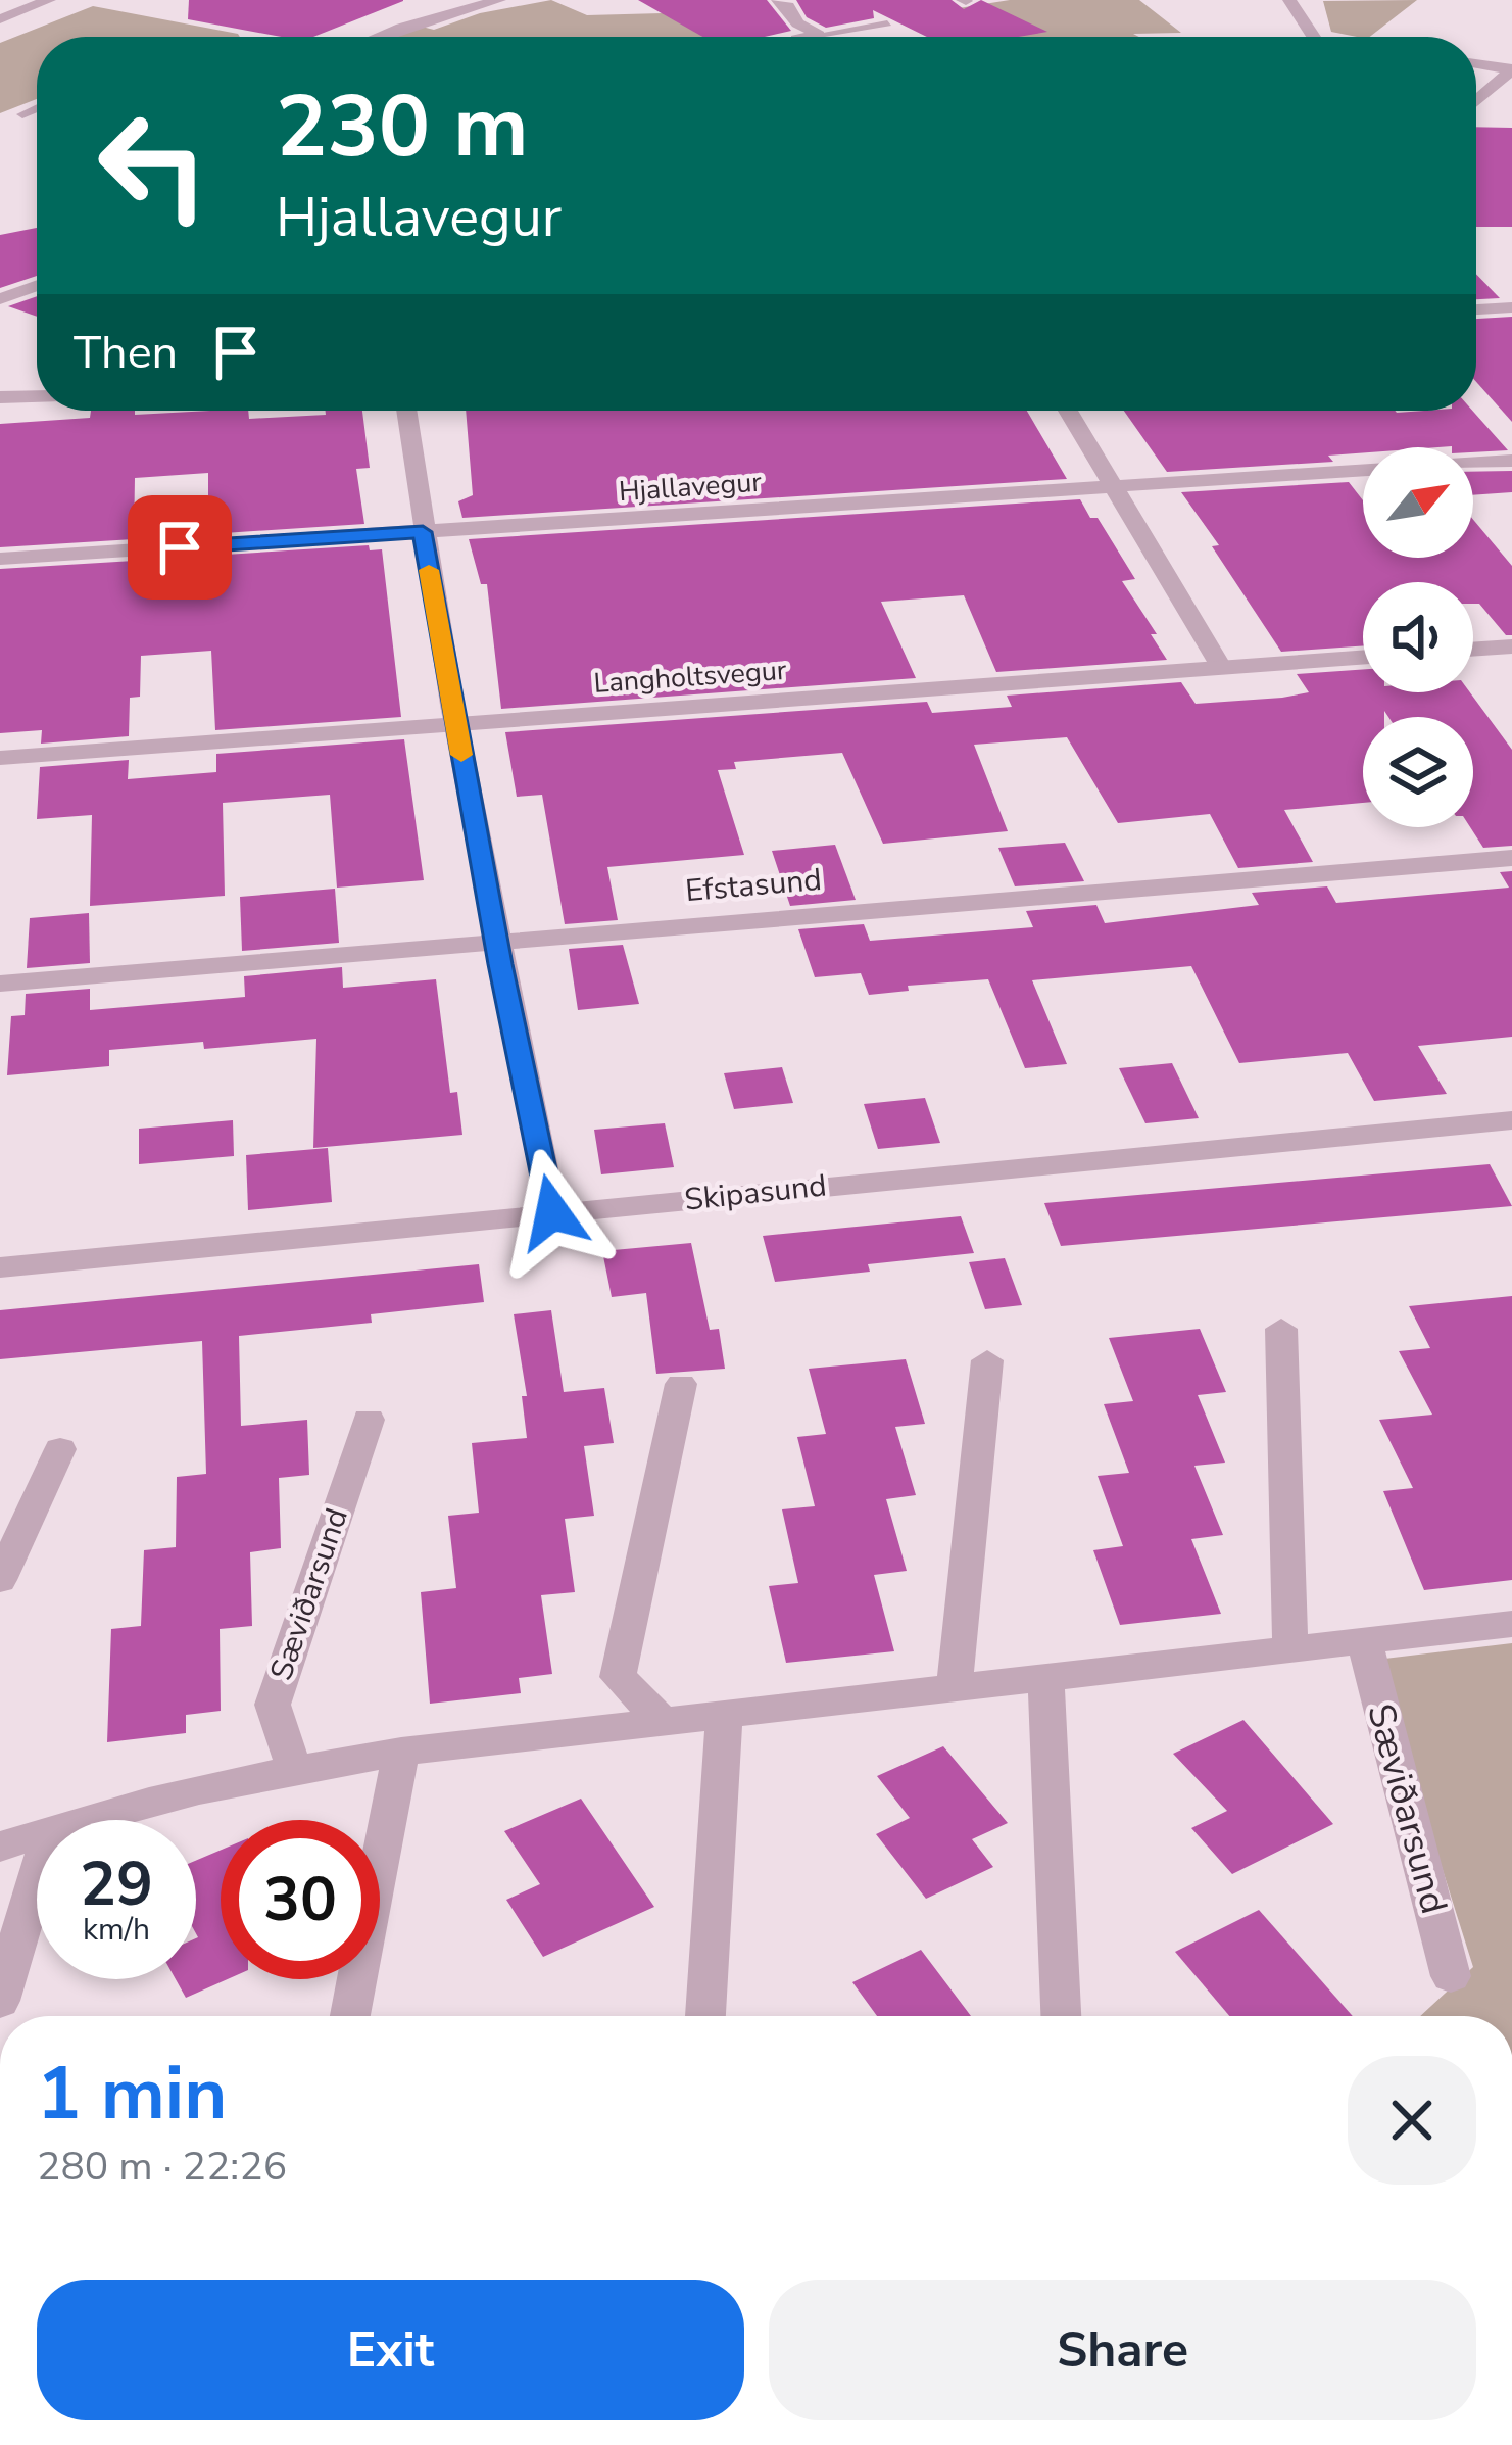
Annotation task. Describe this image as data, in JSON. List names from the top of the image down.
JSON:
{
  "streets": {
    "street": [
      "Hjallavegur",
      "Langholtsvegur",
      "Efstasund",
      "Skipasund",
      "Sæviðarsund"
    ]
  },
  "north": "top right",
  "page": {
    "turn": ["230 m", "Hjallavegur"],
    "then": "Then",
    "speed": "29 km/h",
    "limit": "30",
    "heading": ["1 min", "280 m · 22:26"],
    "buttons": ["Exit", "Share"]
  }
}
